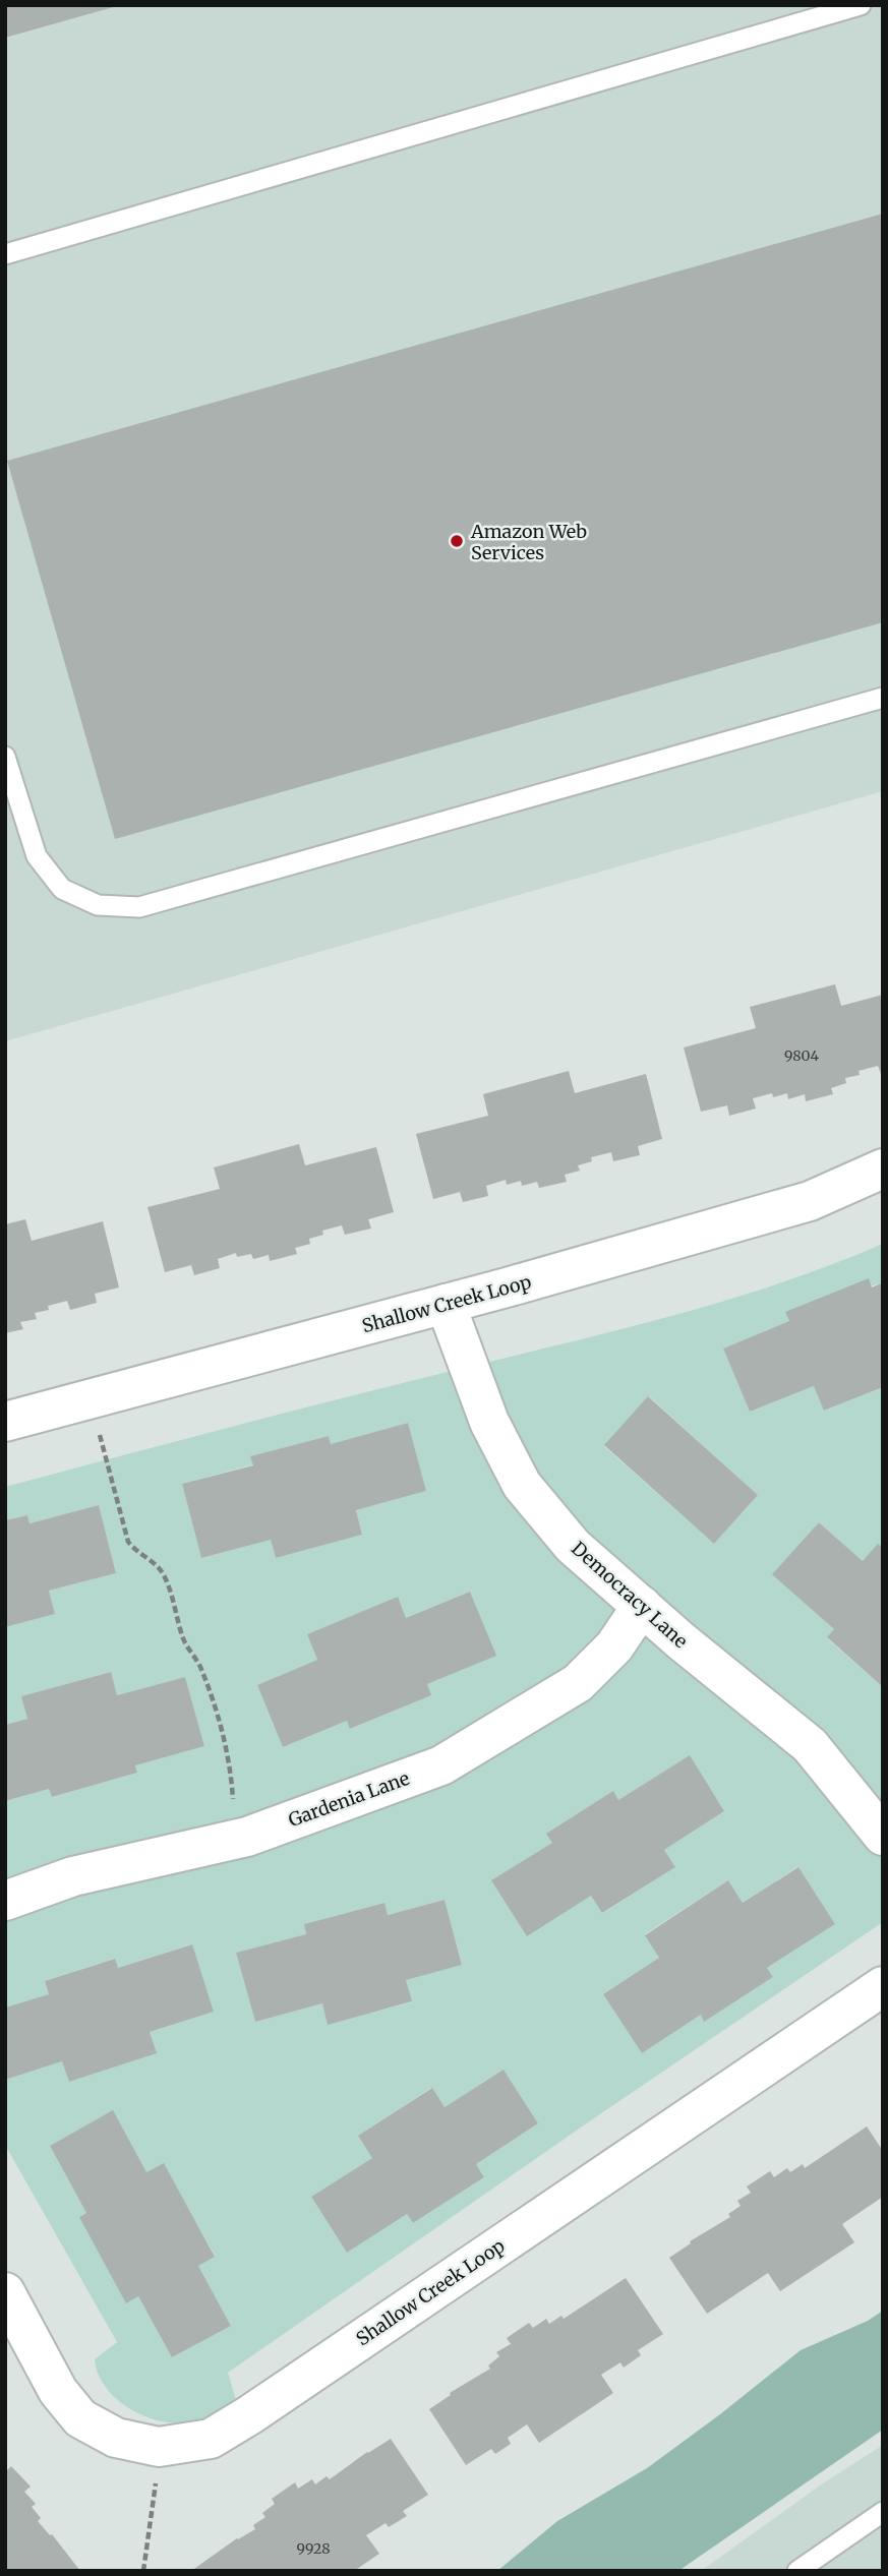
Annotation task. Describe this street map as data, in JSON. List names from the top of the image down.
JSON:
{
  "streets": {
    "street": ["Shallow Creek Loop", "Democracy Lane", "Gardenia Lane"]
  },
  "crossings": [
    ["Shallow Creek Loop", "Democracy Lane"],
    ["Democracy Lane", "Gardenia Lane"]
  ],
  "places": ["Amazon Web Services"],
  "house_numbers": ["9804", "9928"]
}
